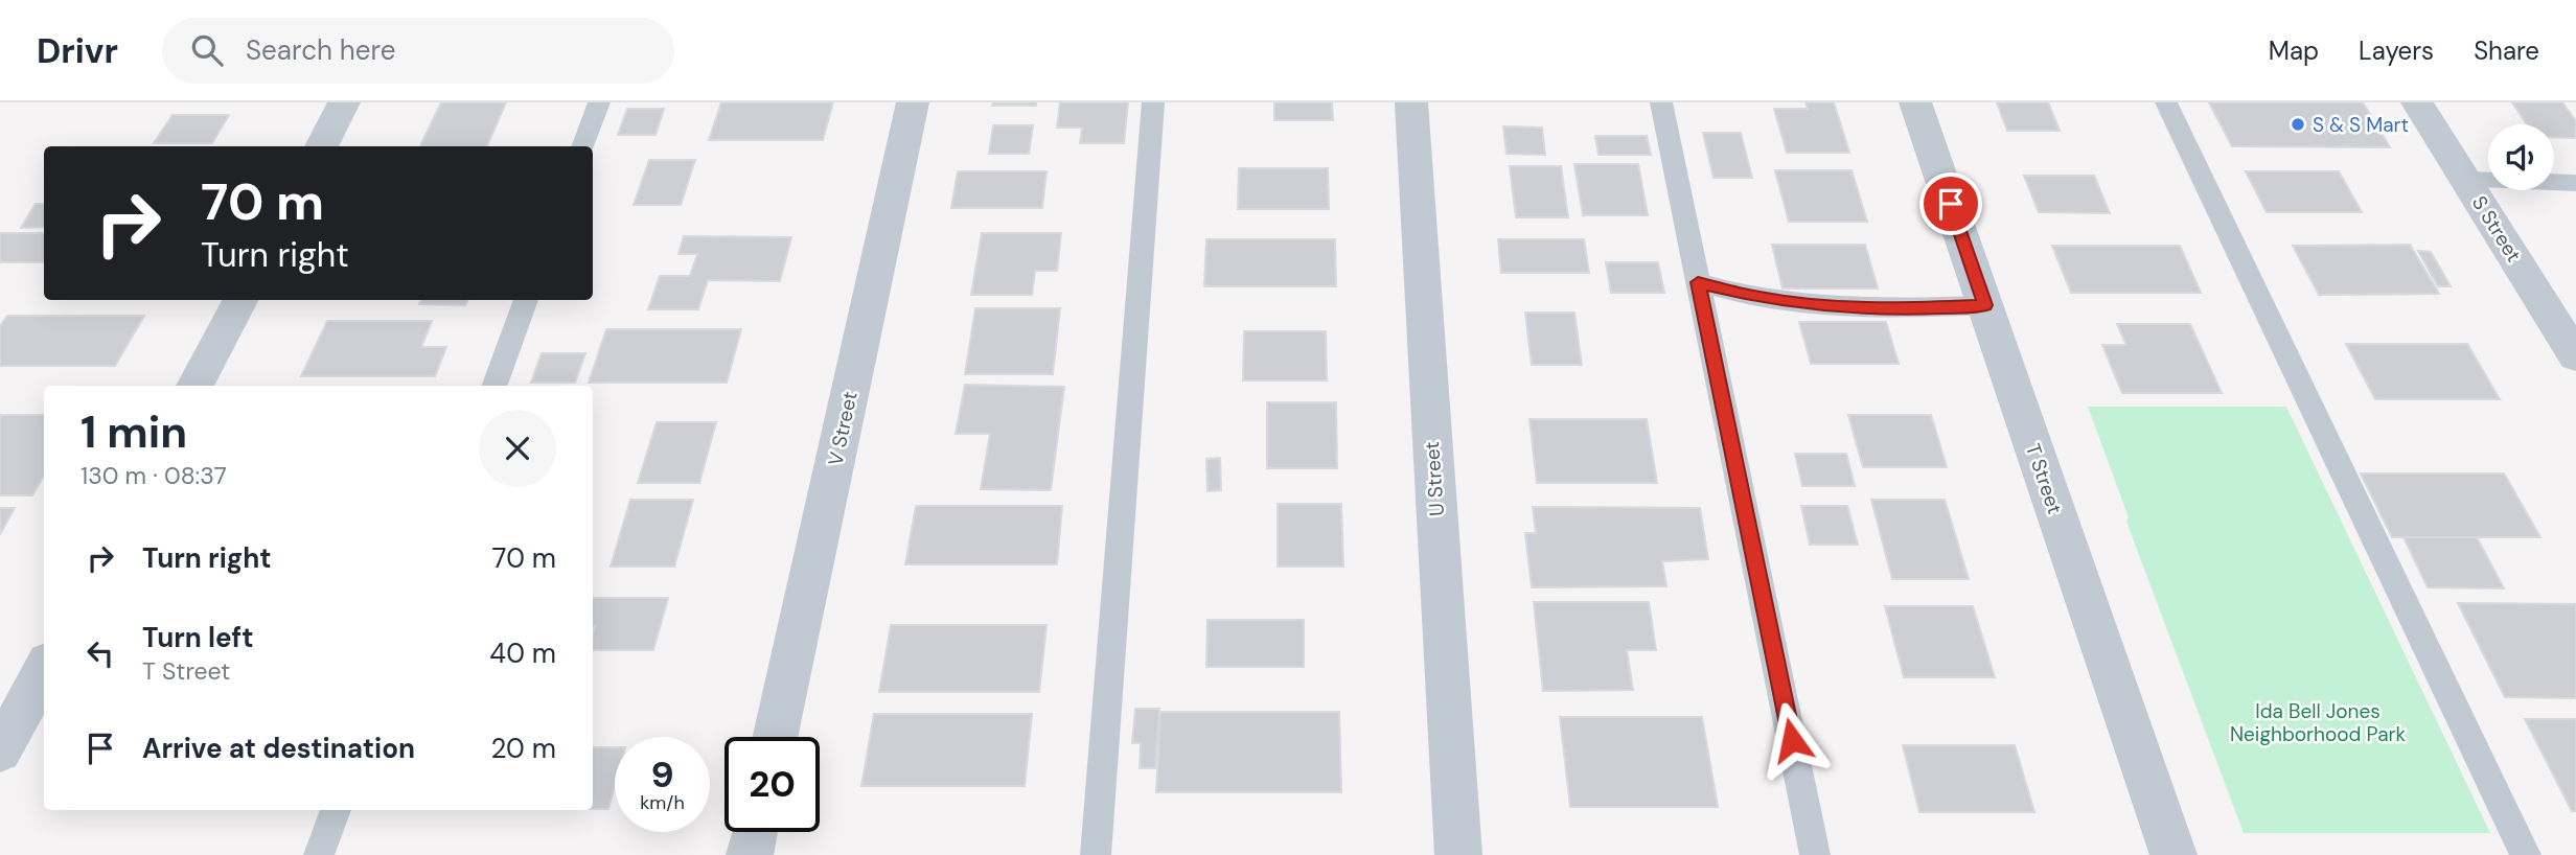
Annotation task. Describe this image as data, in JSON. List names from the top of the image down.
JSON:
{
  "streets": {
    "street": [
      "S Street",
      "V Street",
      "U Street",
      "T Street"
    ]
  },
  "parks": ["Ida Bell Jones Neighborhood Park"],
  "places": ["S & S Mart"],
  "page": {
    "header": "Drivr",
    "search": "Search here",
    "nav": ["Map", "Layers", "Share"],
    "turn": ["70 m", "Turn right"],
    "heading": ["1 min", "130 m · 08:37"],
    "list": [
      {
        "name": "Turn right",
        "value": "70 m"
      },
      {
        "name": "Turn left",
        "note": "T Street",
        "value": "40 m"
      },
      {
        "name": "Arrive at destination",
        "value": "20 m"
      }
    ],
    "speed": "9 km/h",
    "limit": "20"
  }
}
